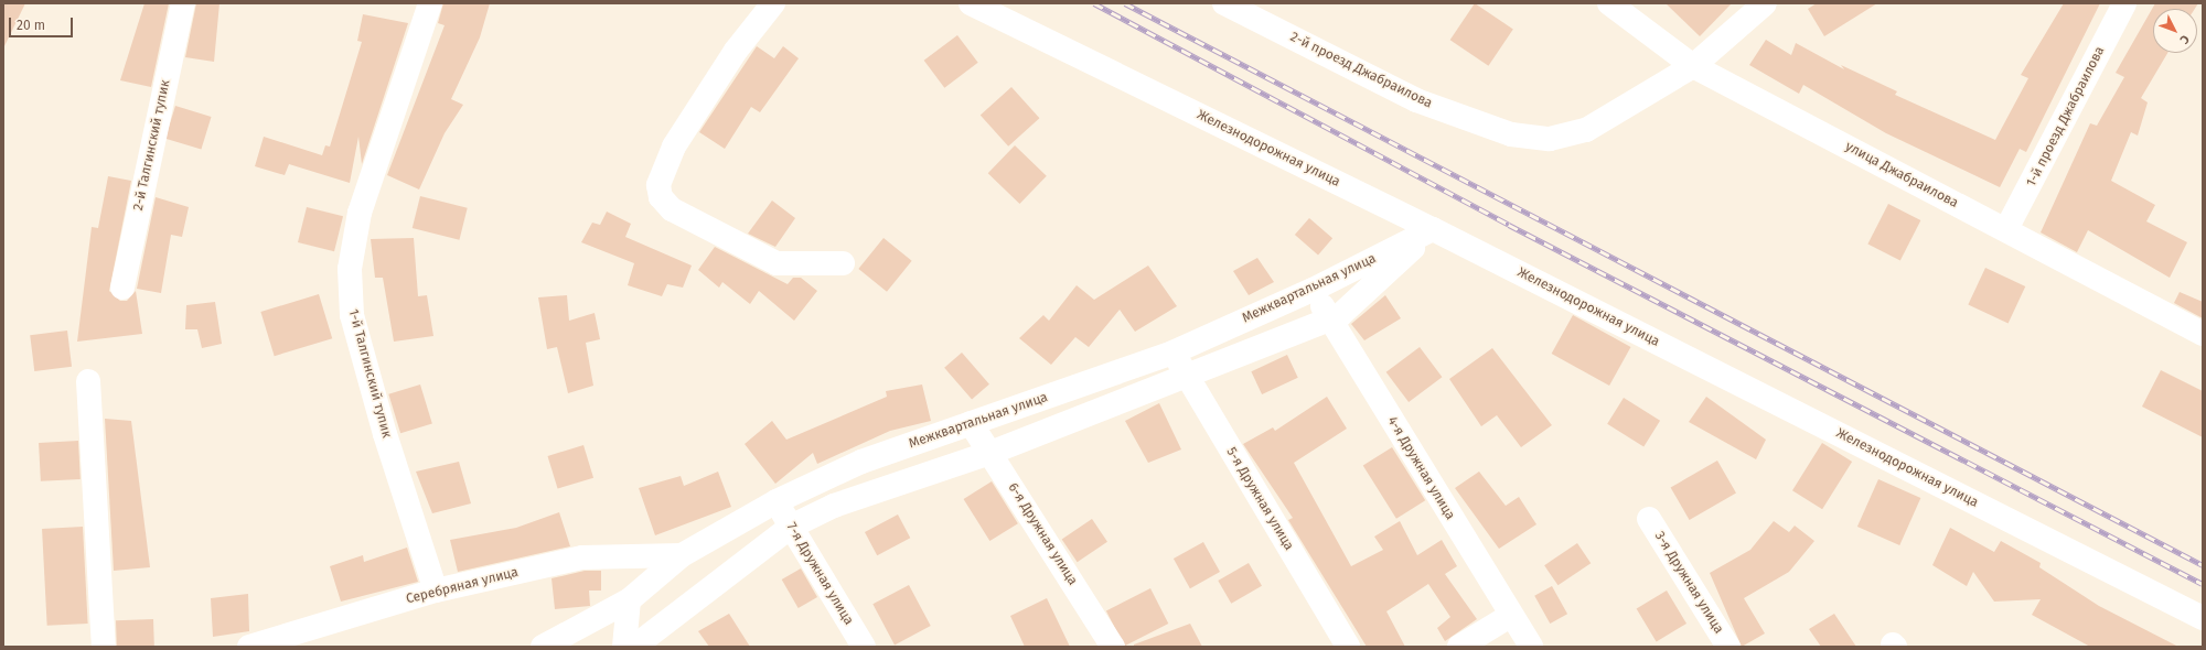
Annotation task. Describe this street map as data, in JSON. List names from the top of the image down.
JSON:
{
  "streets": {
    "street": [
      "2-й проезд Джабраилова",
      "1-й проезд Джабраилова",
      "2-й Талгинский тупик",
      "Железнодорожная улица",
      "улица Джабраилова",
      "Межквартальная улица",
      "1-й Талгинский тупик",
      "4-я Дружная улица",
      "5-я Дружная улица",
      "6-я Дружная улица",
      "7-я Дружная улица",
      "3-я Дружная улица",
      "Серебряная улица"
    ]
  },
  "crossings": [
    ["2-й проезд Джабраилова", "улица Джабраилова"],
    ["1-й проезд Джабраилова", "улица Джабраилова"],
    ["Железнодорожная улица", "Межквартальная улица"],
    ["Межквартальная улица", "4-я Дружная улица"],
    ["Межквартальная улица", "5-я Дружная улица"],
    ["Межквартальная улица", "6-я Дружная улица"],
    ["Межквартальная улица", "7-я Дружная улица"],
    ["Межквартальная улица", "Серебряная улица"],
    ["1-й Талгинский тупик", "Серебряная улица"]
  ],
  "scale_bar": "20 m",
  "north": "bottom right"
}
